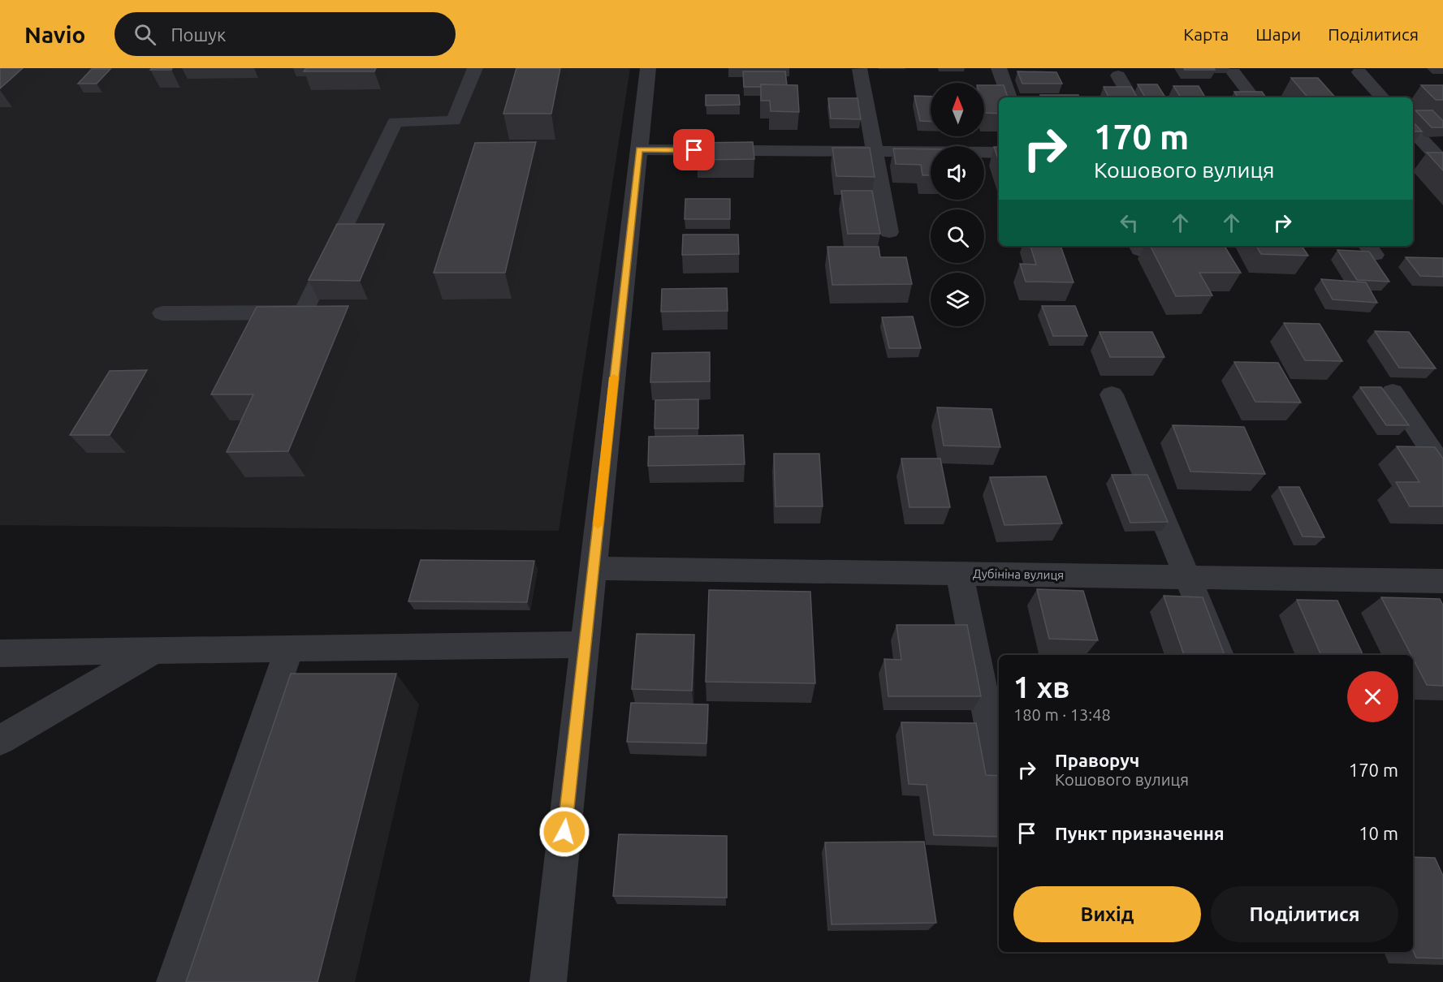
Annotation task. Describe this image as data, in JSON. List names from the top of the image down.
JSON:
{
  "streets": {
    "street": ["Дубініна вулиця"]
  },
  "north": "top",
  "page": {
    "header": "Navio",
    "search": "Пошук",
    "nav": ["Карта", "Шари", "Поділитися"],
    "turn": ["170 m", "Кошового вулиця"],
    "heading": ["1 хв", "180 m · 13:48"],
    "list": [
      {
        "name": "Праворуч",
        "note": "Кошового вулиця",
        "value": "170 m"
      },
      {
        "name": "Пункт призначення",
        "value": "10 m"
      }
    ],
    "buttons": ["Вихід", "Поділитися"]
  }
}
